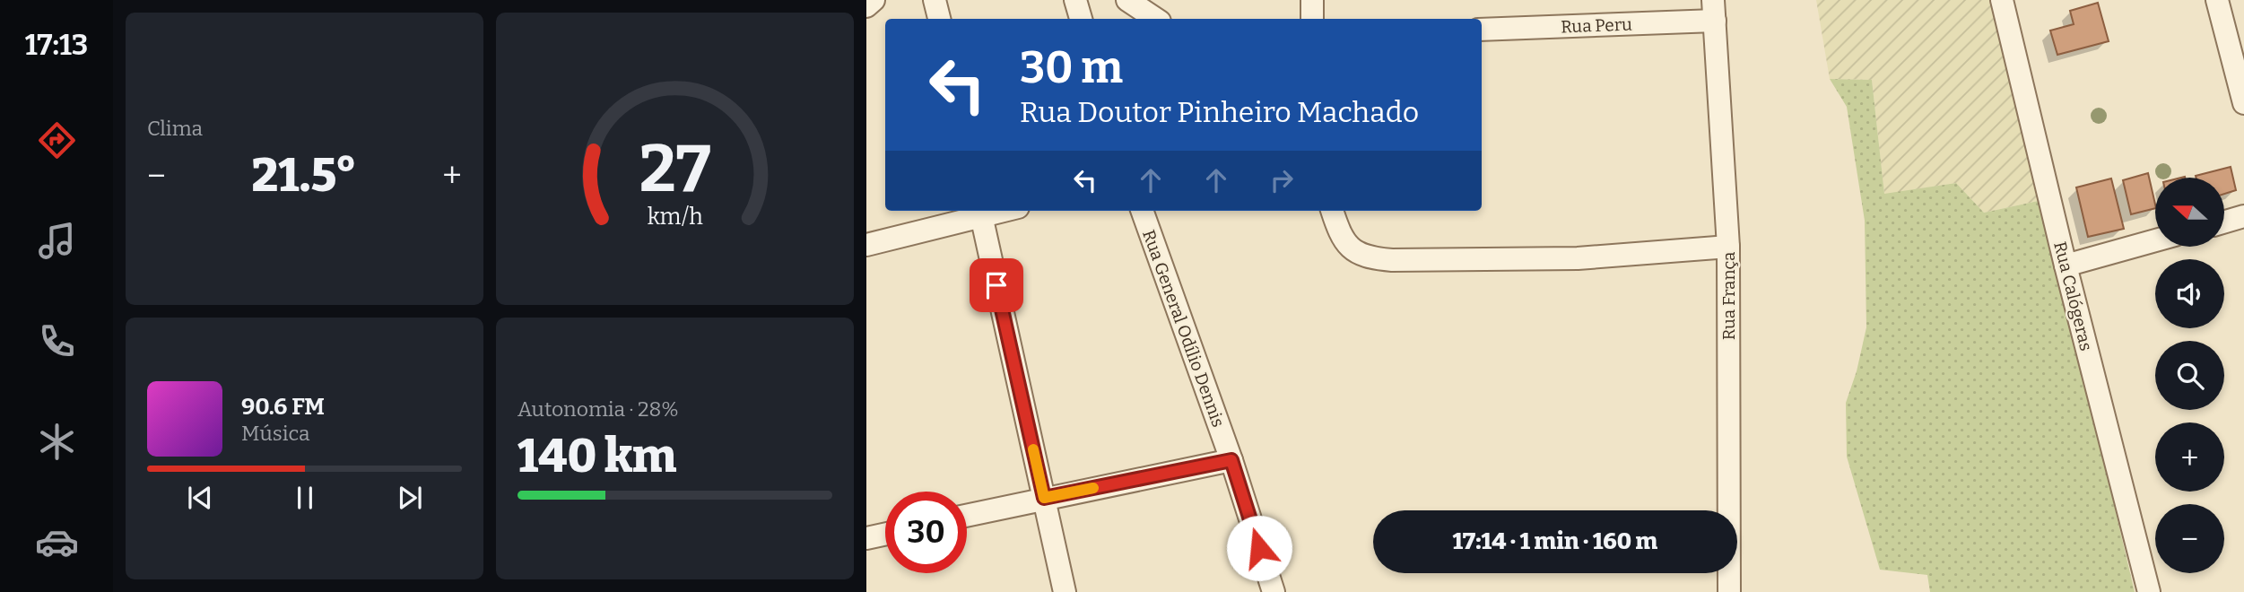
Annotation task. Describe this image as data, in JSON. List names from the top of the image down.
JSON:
{
  "streets": {
    "street": [
      "Rua Peru",
      "Rua França",
      "Rua Calógeras",
      "Rua General Odílio Dennis"
    ]
  },
  "crossings": [
    ["Rua Peru", "Rua França"]
  ],
  "north": "left",
  "page": {
    "tabs": "17:13",
    "tile": [
      "Clima",
      ["Autonomia · 28%", "140 km"]
    ],
    "turn": ["30 m", "Rua Doutor Pinheiro Machado"],
    "heat": ["−", "21.5°", "+"],
    "map_buttons": ["+", "−"],
    "song": ["90.6 FM", "Música"],
    "limit": "30",
    "trip": "17:14 · 1 min · 160 m",
    "gauge": ["27", "km/h"]
  }
}
